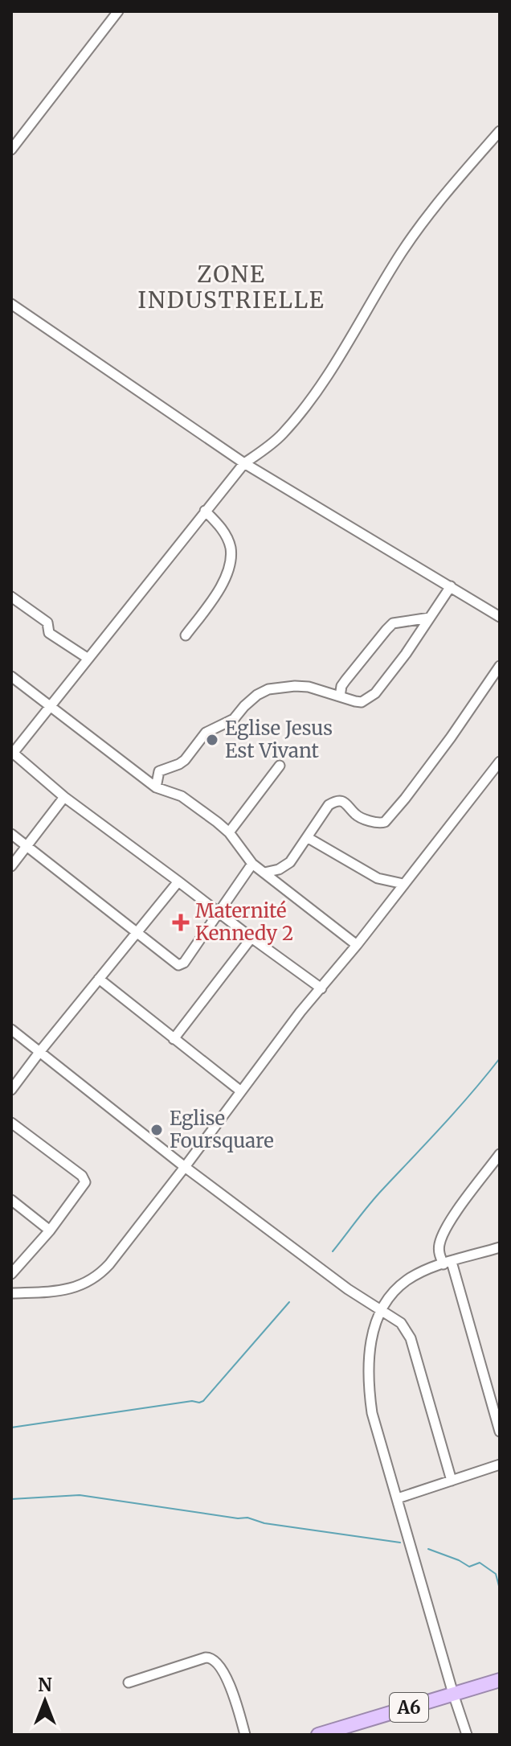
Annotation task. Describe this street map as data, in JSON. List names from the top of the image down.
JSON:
{
  "streets": {
    "highway": ["A6"]
  },
  "districts": ["ZONE INDUSTRIELLE"],
  "places": {
    "other": ["Eglise Jesus Est Vivant", "Eglise Foursquare"],
    "health": ["Maternité Kennedy 2"]
  },
  "north": "top"
}
